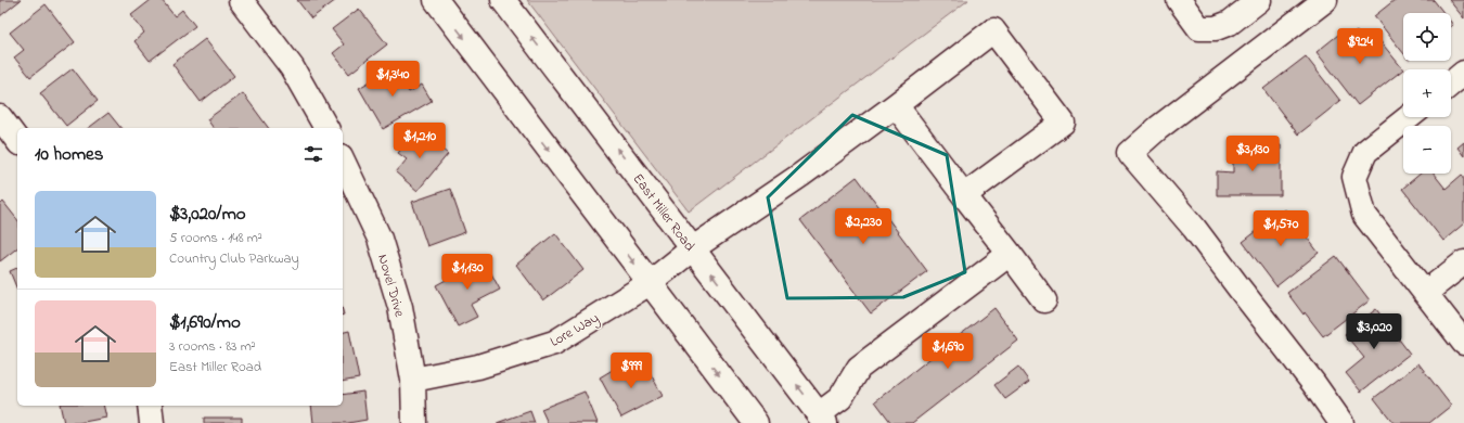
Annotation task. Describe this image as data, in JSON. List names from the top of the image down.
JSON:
{
  "streets": {
    "street": ["East Miller Road", "Novel Drive", "Lore Way"]
  },
  "crossings": [
    ["East Miller Road", "Lore Way"],
    ["Novel Drive", "Lore Way"]
  ],
  "page": {
    "map_buttons": ["+", "−"],
    "price": [
      "$924",
      "$1,340",
      "$1,210",
      "$3,130",
      "$2,230",
      "$1,570",
      "$1,130",
      "$3,020",
      "$1,690",
      "$999"
    ],
    "heading": "10 homes",
    "list": [
      {
        "name": "$3,020/mo",
        "note": "5 rooms · 148 m² · Country Club Parkway"
      },
      {
        "name": "$1,690/mo",
        "note": "3 rooms · 83 m² · East Miller Road"
      }
    ]
  }
}
